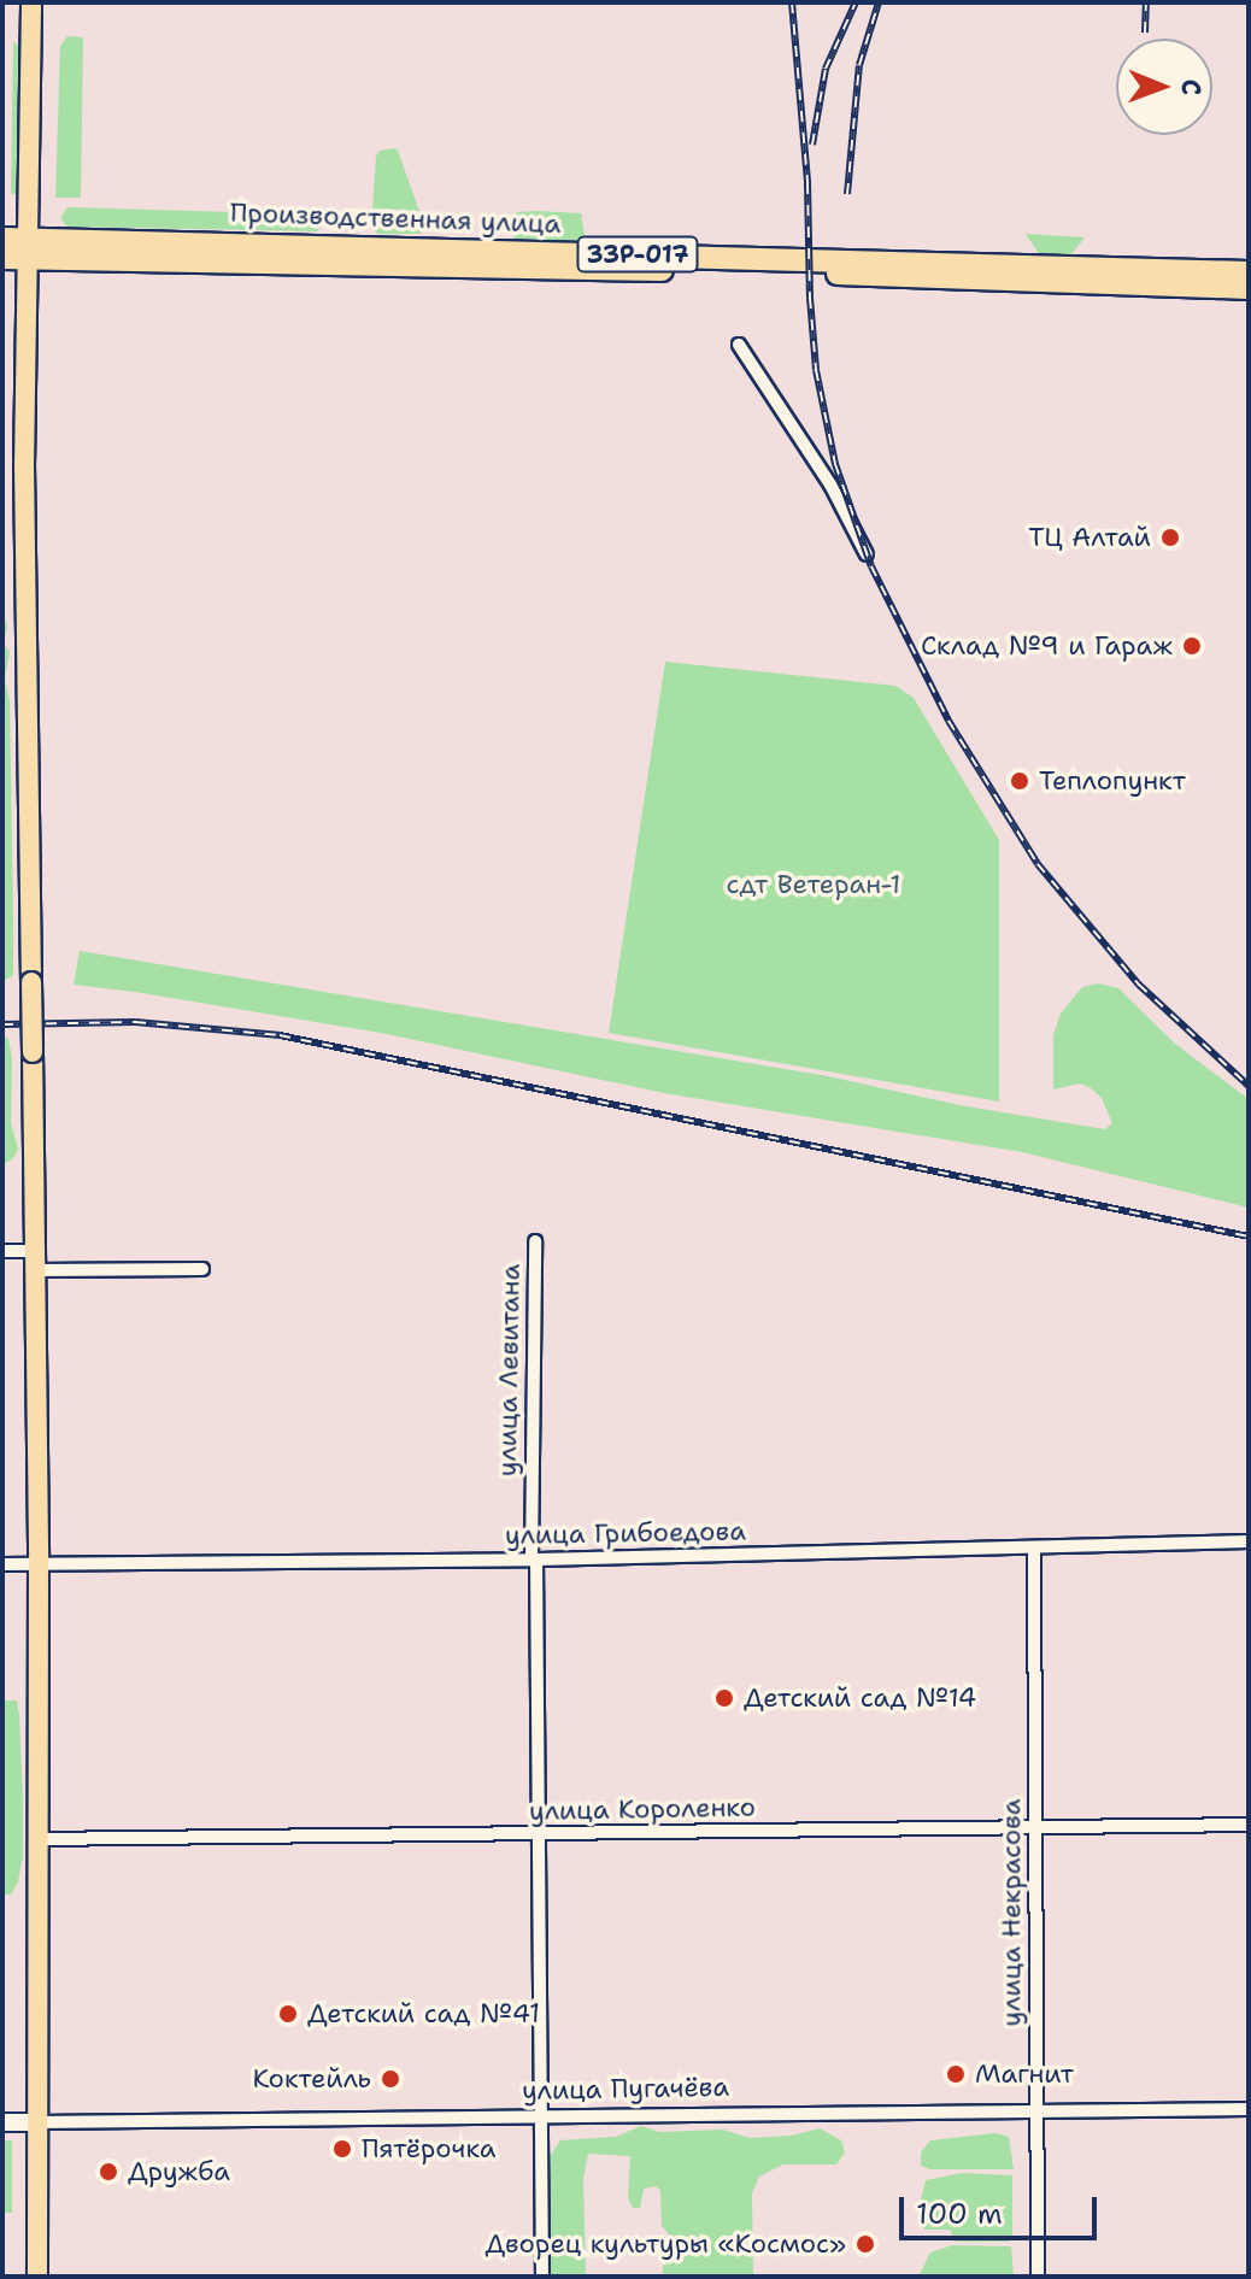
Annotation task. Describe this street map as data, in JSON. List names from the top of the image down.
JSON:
{
  "streets": {
    "highway": ["Производственная улица", "33Р-017"],
    "street": [
      "улица Левитана",
      "улица Грибоедова",
      "улица Короленко",
      "улица Некрасова",
      "улица Пугачёва"
    ]
  },
  "crossings": [
    ["улица Левитана", "улица Грибоедова"],
    ["улица Левитана", "улица Короленко"],
    ["улица Левитана", "улица Пугачёва"],
    ["улица Грибоедова", "улица Некрасова"],
    ["улица Короленко", "улица Некрасова"],
    ["улица Некрасова", "улица Пугачёва"]
  ],
  "parks": ["сдт Ветеран-1"],
  "places": [
    "ТЦ Алтай",
    "Склад №9 и Гараж",
    "Теплопункт",
    "Детский сад №14",
    "Детский сад №41",
    "Магнит",
    "Коктейль",
    "Пятёрочка",
    "Дружба",
    "Дворец культуры «Космос»"
  ],
  "scale_bar": "100 m",
  "north": "right"
}
